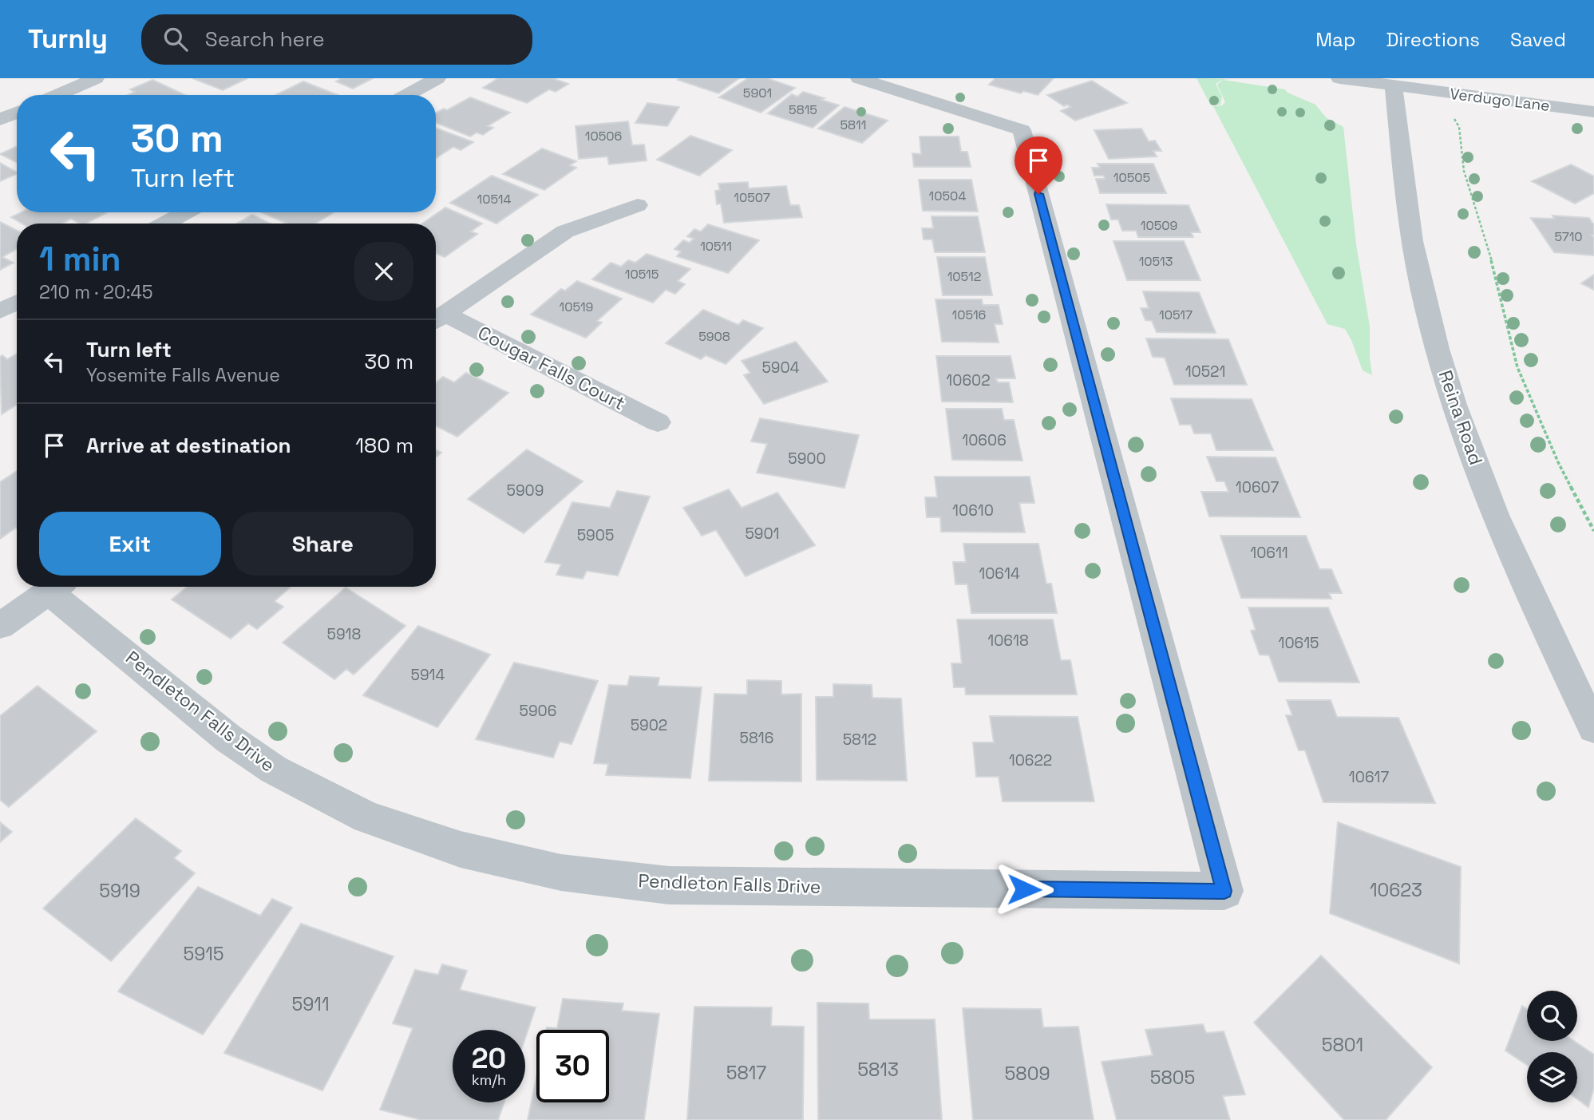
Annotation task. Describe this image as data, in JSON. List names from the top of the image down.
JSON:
{
  "streets": {
    "street": [
      "Verdugo Lane",
      "Cougar Falls Court",
      "Reina Road",
      "Pendleton Falls Drive"
    ]
  },
  "crossings": [
    ["Verdugo Lane", "Reina Road"]
  ],
  "house_numbers": [
    "5901",
    "5815",
    "5811",
    "10506",
    "10505",
    "10504",
    "10507",
    "10514",
    "10509",
    "5710",
    "10511",
    "10513",
    "10515",
    "10512",
    "10519",
    "10516",
    "10517",
    "5908",
    "5904",
    "10521",
    "10602",
    "10606",
    "5900",
    "10607",
    "5909",
    "10610",
    "5901",
    "5905",
    "10611",
    "10614",
    "5918",
    "10618",
    "10615",
    "5914",
    "5906",
    "5902",
    "5816",
    "5812",
    "10622",
    "10617",
    "10623",
    "5919",
    "5915",
    "5911",
    "5801",
    "5813",
    "5817",
    "5809",
    "5805"
  ],
  "page": {
    "header": "Turnly",
    "search": "Search here",
    "nav": ["Map", "Directions", "Saved"],
    "turn": ["30 m", "Turn left"],
    "heading": ["1 min", "210 m · 20:45"],
    "list": [
      {
        "name": "Turn left",
        "note": "Yosemite Falls Avenue",
        "value": "30 m"
      },
      {
        "name": "Arrive at destination",
        "value": "180 m"
      }
    ],
    "buttons": ["Exit", "Share"],
    "speed": "20 km/h",
    "limit": "30"
  }
}
